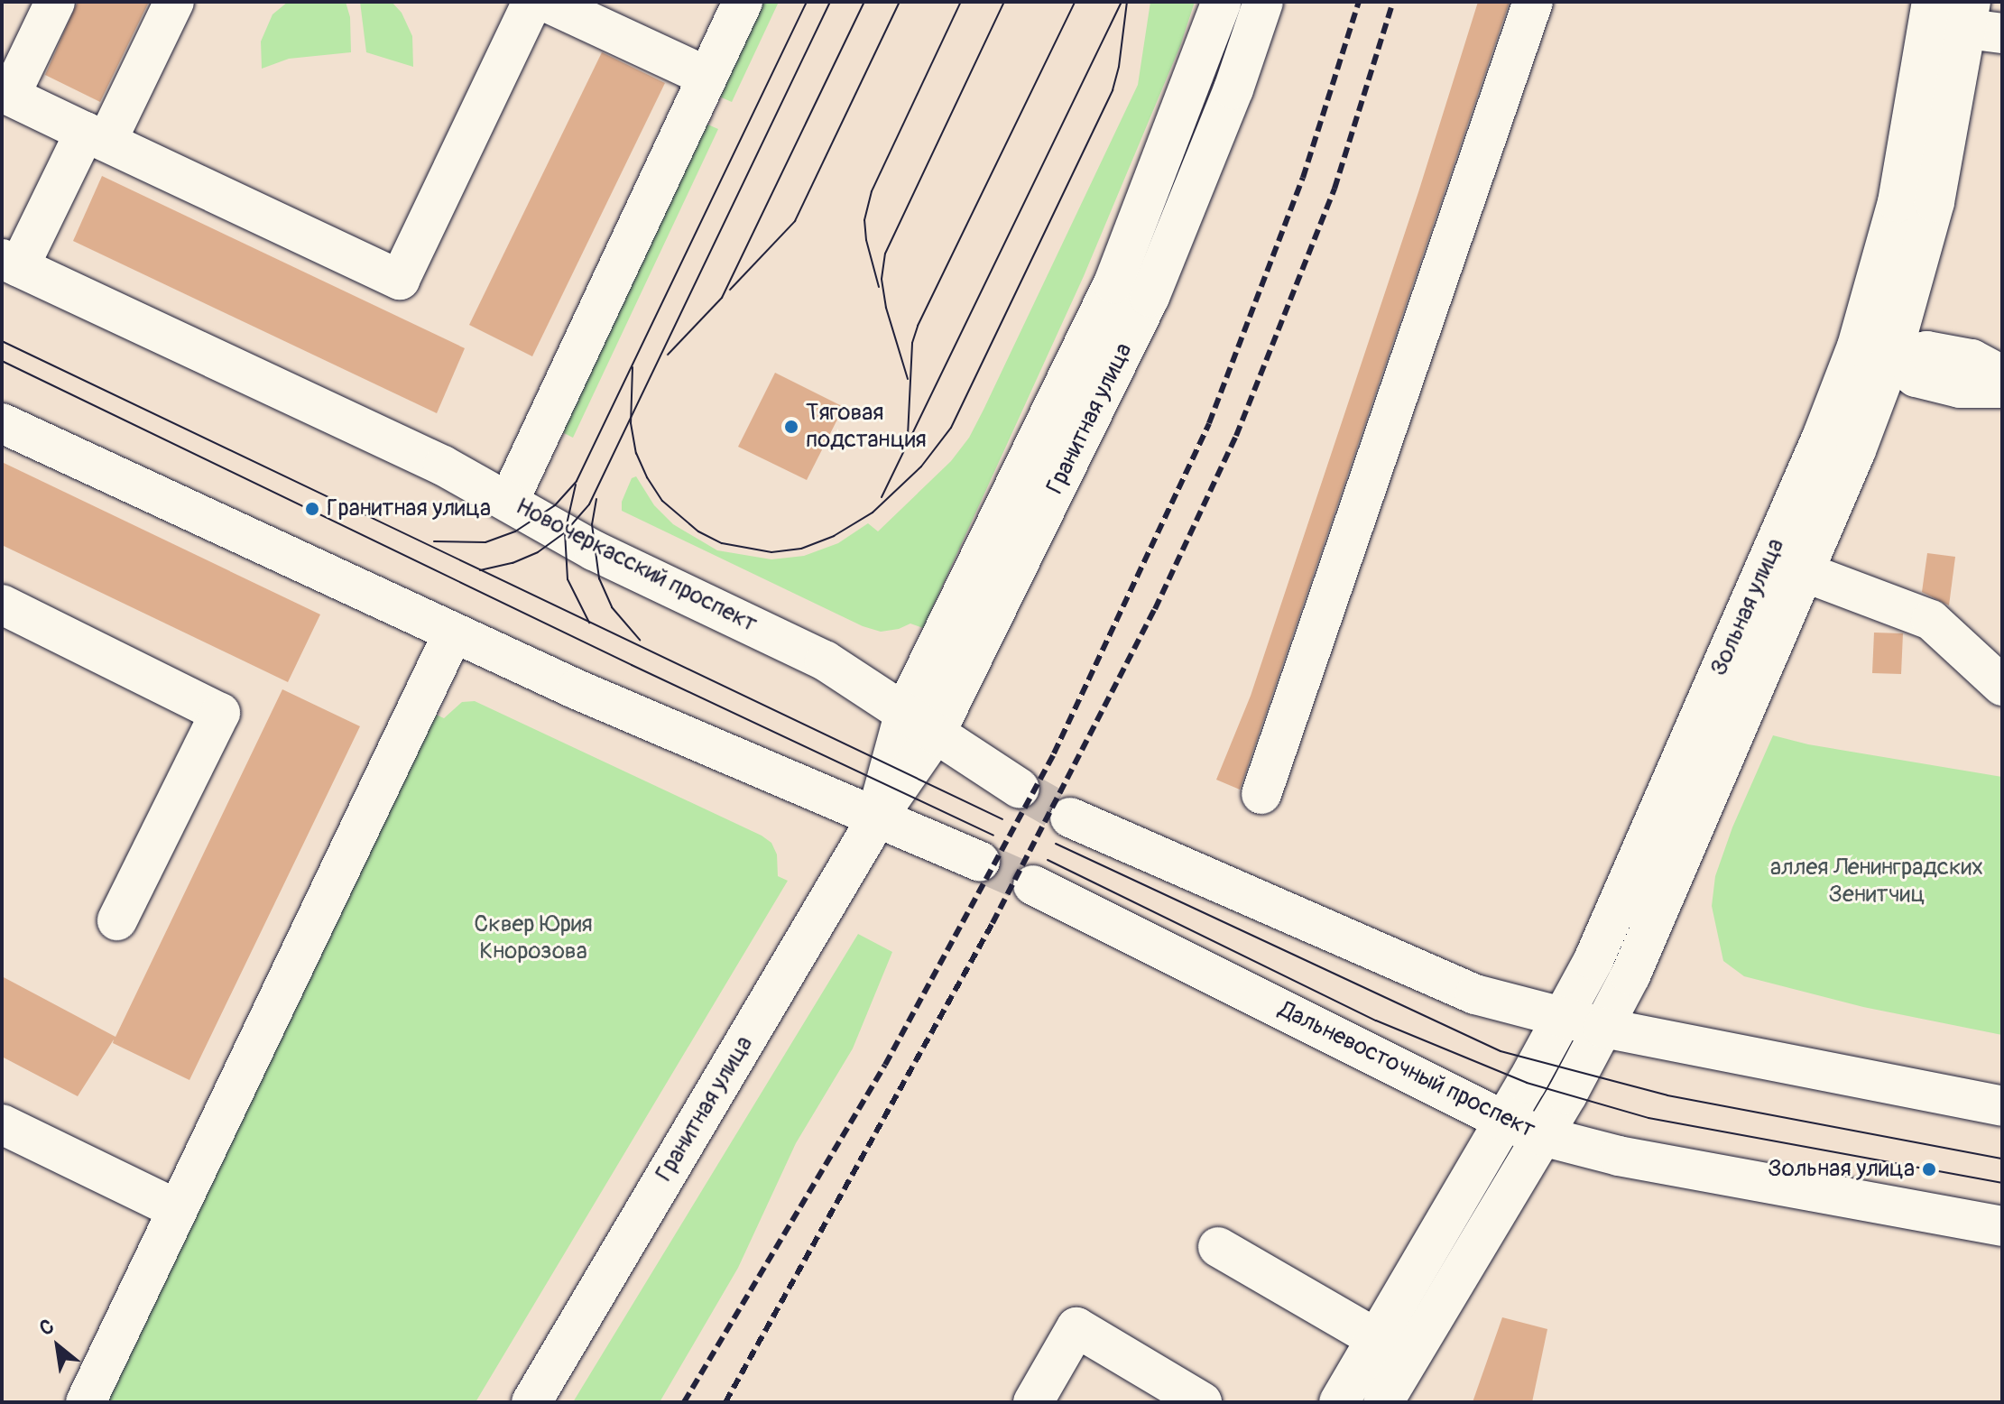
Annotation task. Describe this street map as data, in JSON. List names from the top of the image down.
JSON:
{
  "streets": {
    "street": [
      "Гранитная улица",
      "Новочеркасский проспект",
      "Зольная улица",
      "Дальневосточный проспект"
    ]
  },
  "crossings": [
    ["Гранитная улица", "Новочеркасский проспект"],
    ["Зольная улица", "Дальневосточный проспект"]
  ],
  "parks": ["аллея Ленинградских Зенитчиц", "Сквер Юрия Кнорозова"],
  "places": ["Тяговая подстанция", "Гранитная улица", "Зольная улица"],
  "north": "top left"
}
